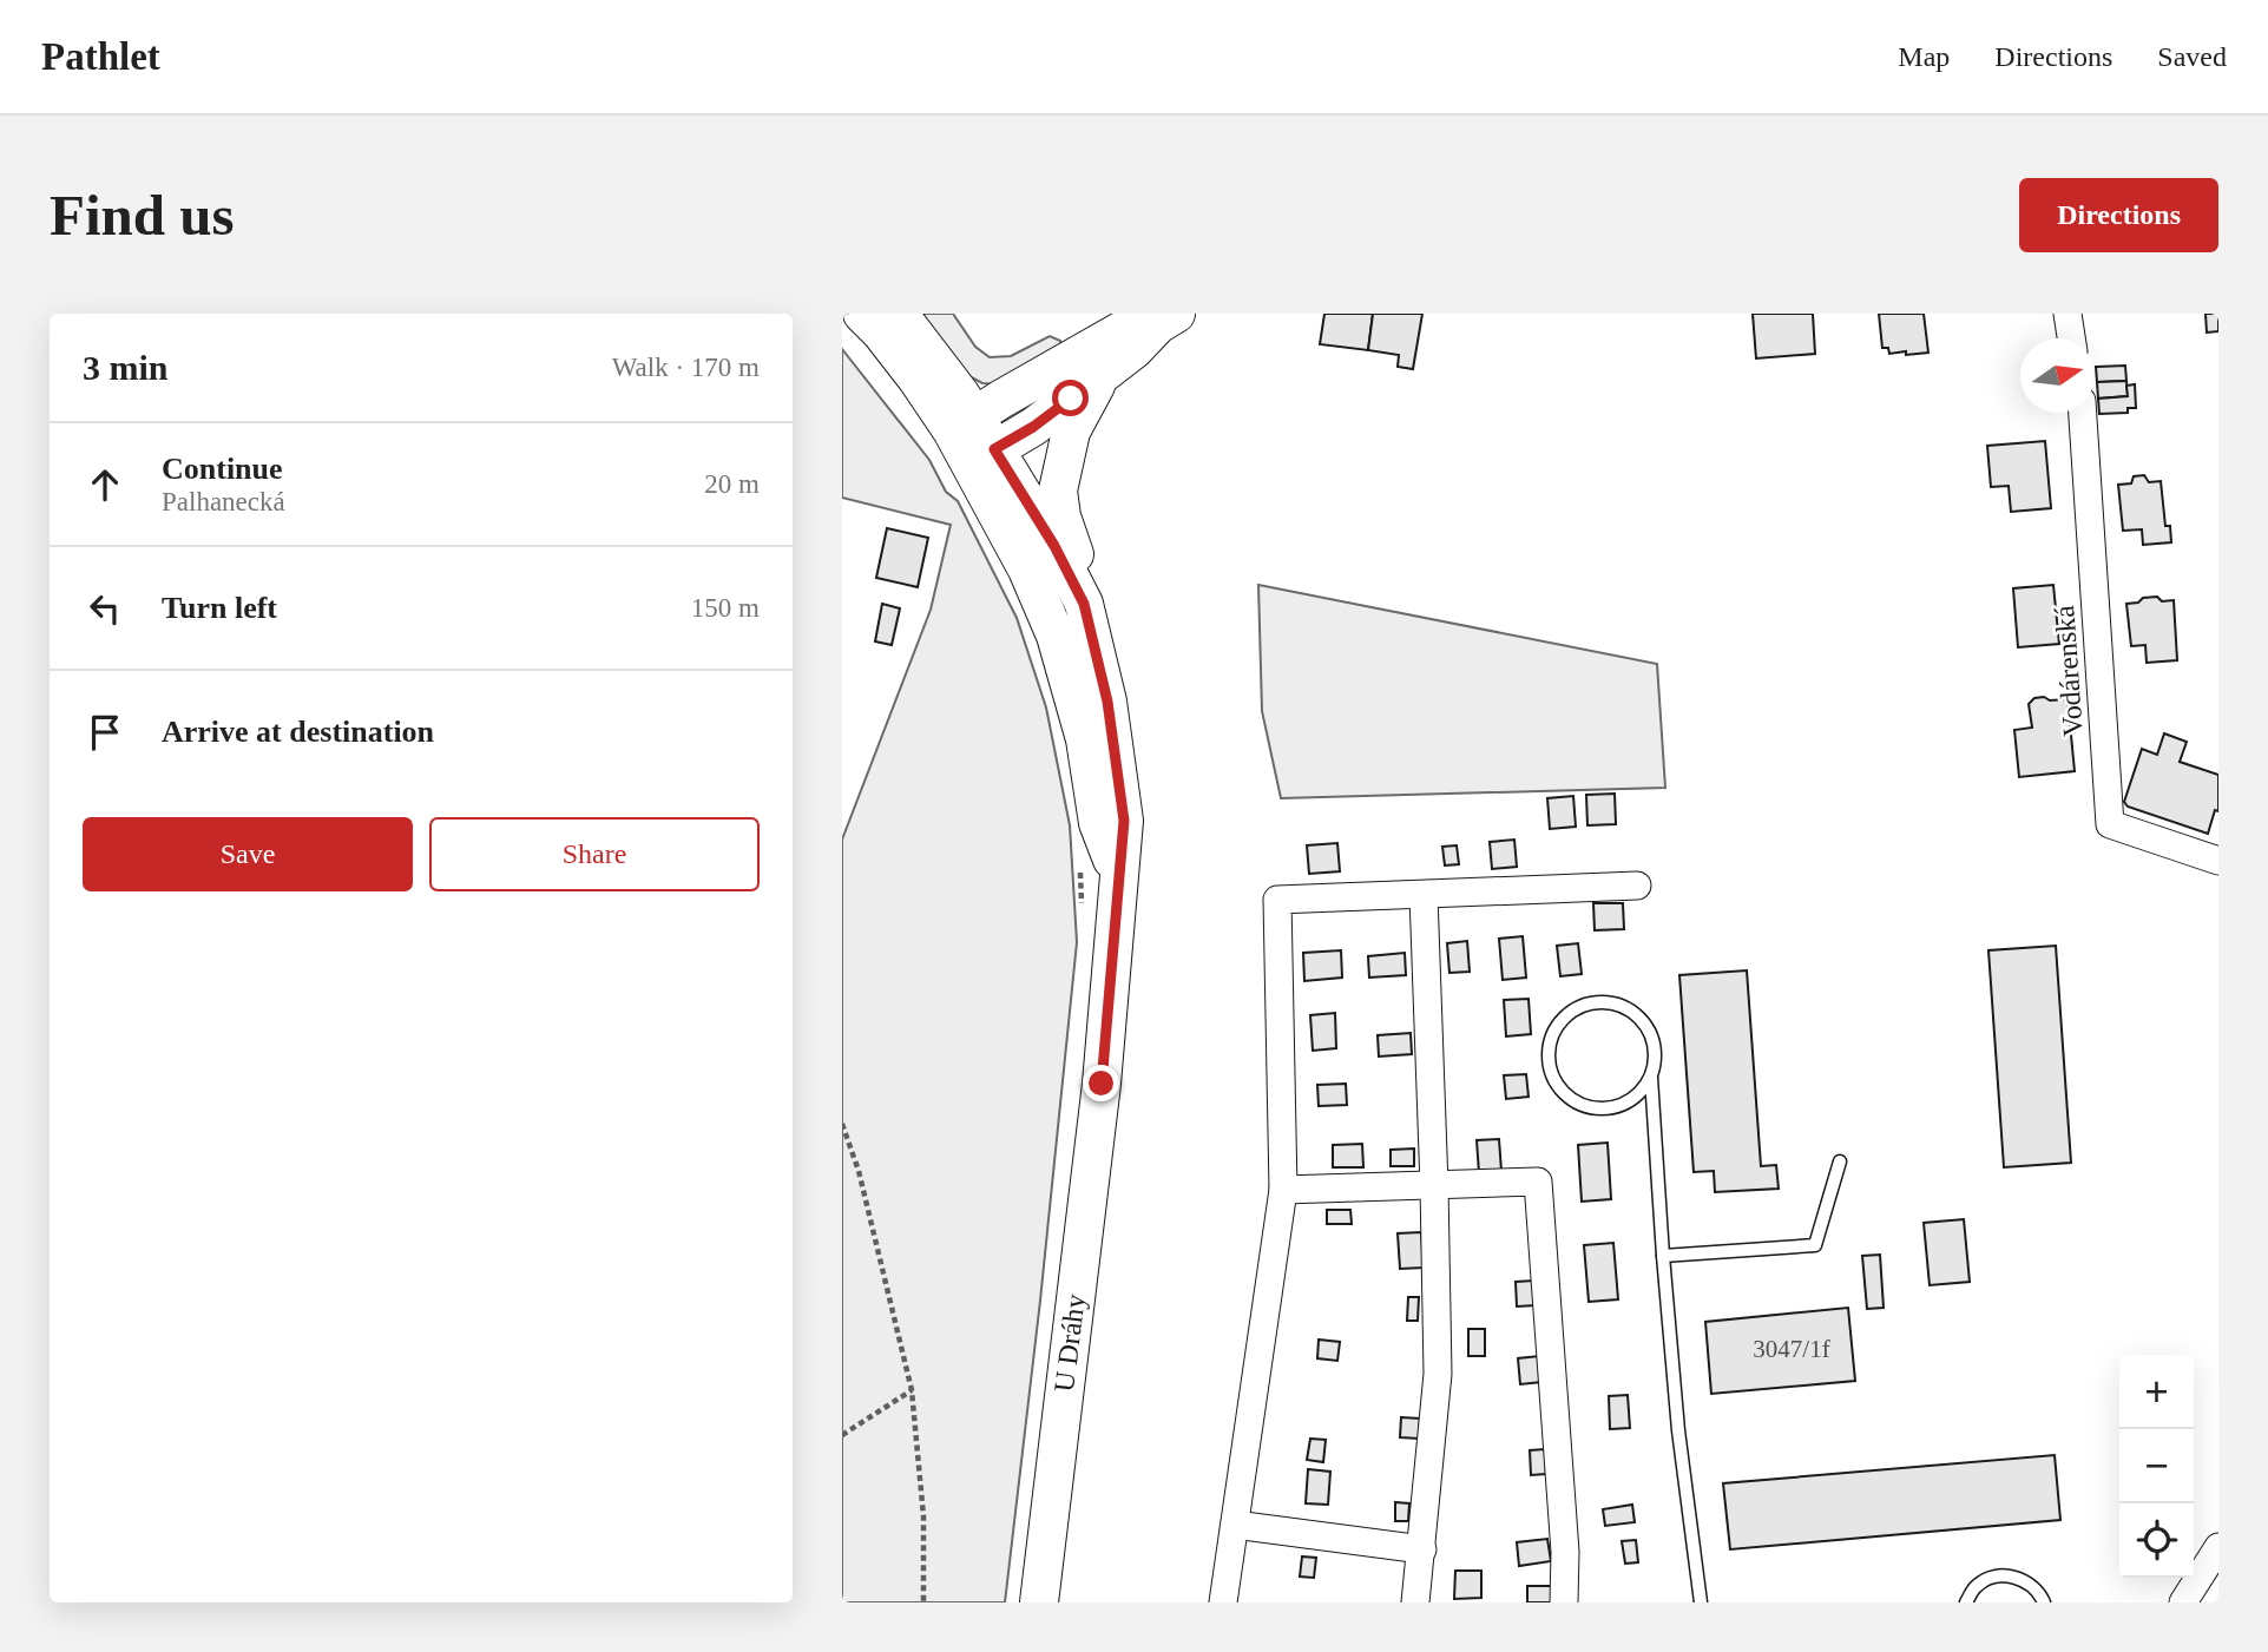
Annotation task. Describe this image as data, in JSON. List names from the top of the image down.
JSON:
{
  "streets": {
    "street": ["Vodárenská", "U Dráhy"]
  },
  "house_numbers": ["3047/1f"],
  "north": "right",
  "page": {
    "header": "Pathlet",
    "nav": ["Map", "Directions", "Saved"],
    "buttons": [
      "Directions",
      ["Save", "Share"]
    ],
    "title": "Find us",
    "heading": ["3 min", "Walk · 170 m"],
    "list": [
      ["Continue", "Palhanecká", "20 m"],
      ["Turn left", "150 m"],
      "Arrive at destination"
    ],
    "map_buttons": ["+", "−"]
  }
}
